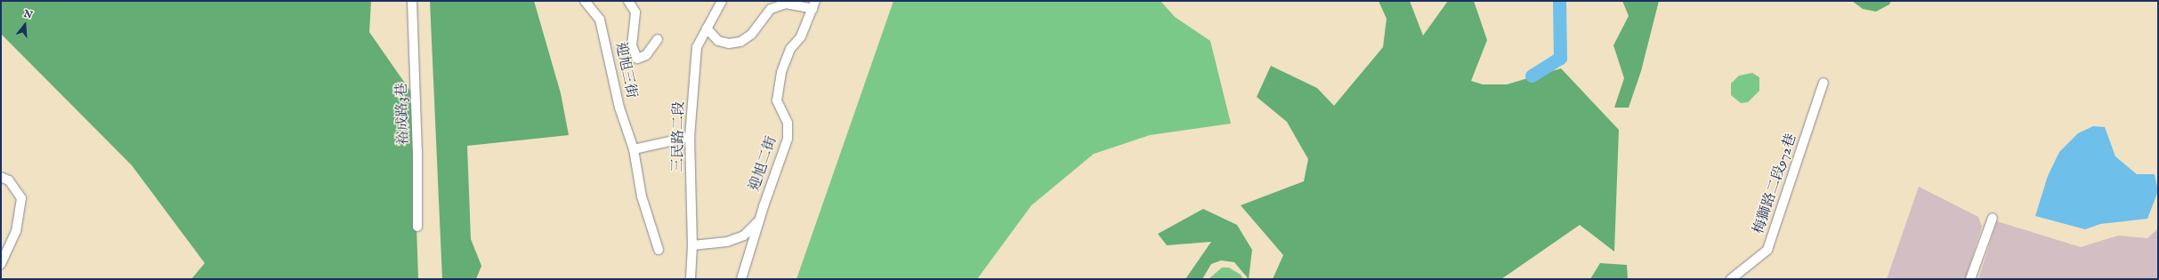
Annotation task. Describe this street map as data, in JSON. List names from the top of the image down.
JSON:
{
  "streets": {
    "street": [
      "迎旭三街",
      "裕成路3巷",
      "三民路二段",
      "迎旭二街",
      "梅獅路二段972巷"
    ]
  },
  "north": "top"
}
